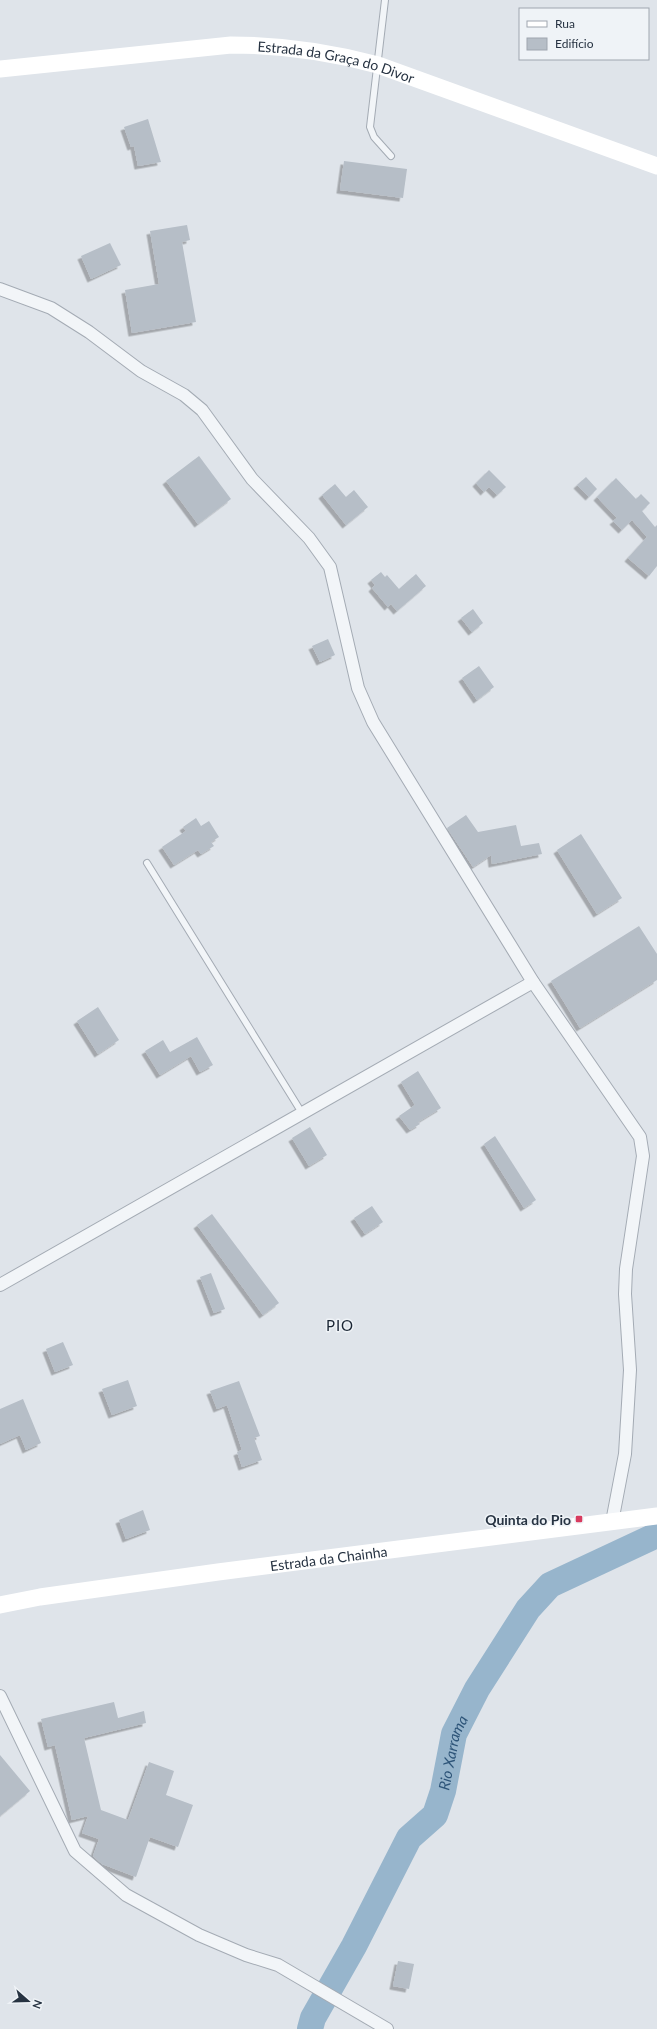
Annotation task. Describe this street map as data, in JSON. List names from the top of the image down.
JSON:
{
  "streets": {
    "street": ["Estrada da Graça do Divor", "Estrada da Chainha"]
  },
  "districts": ["PIO"],
  "water": ["Rio Xarrama"],
  "places": {
    "transit": ["Quinta do Pio"]
  },
  "legend": ["Rua", "Edifício"],
  "north": "right"
}
